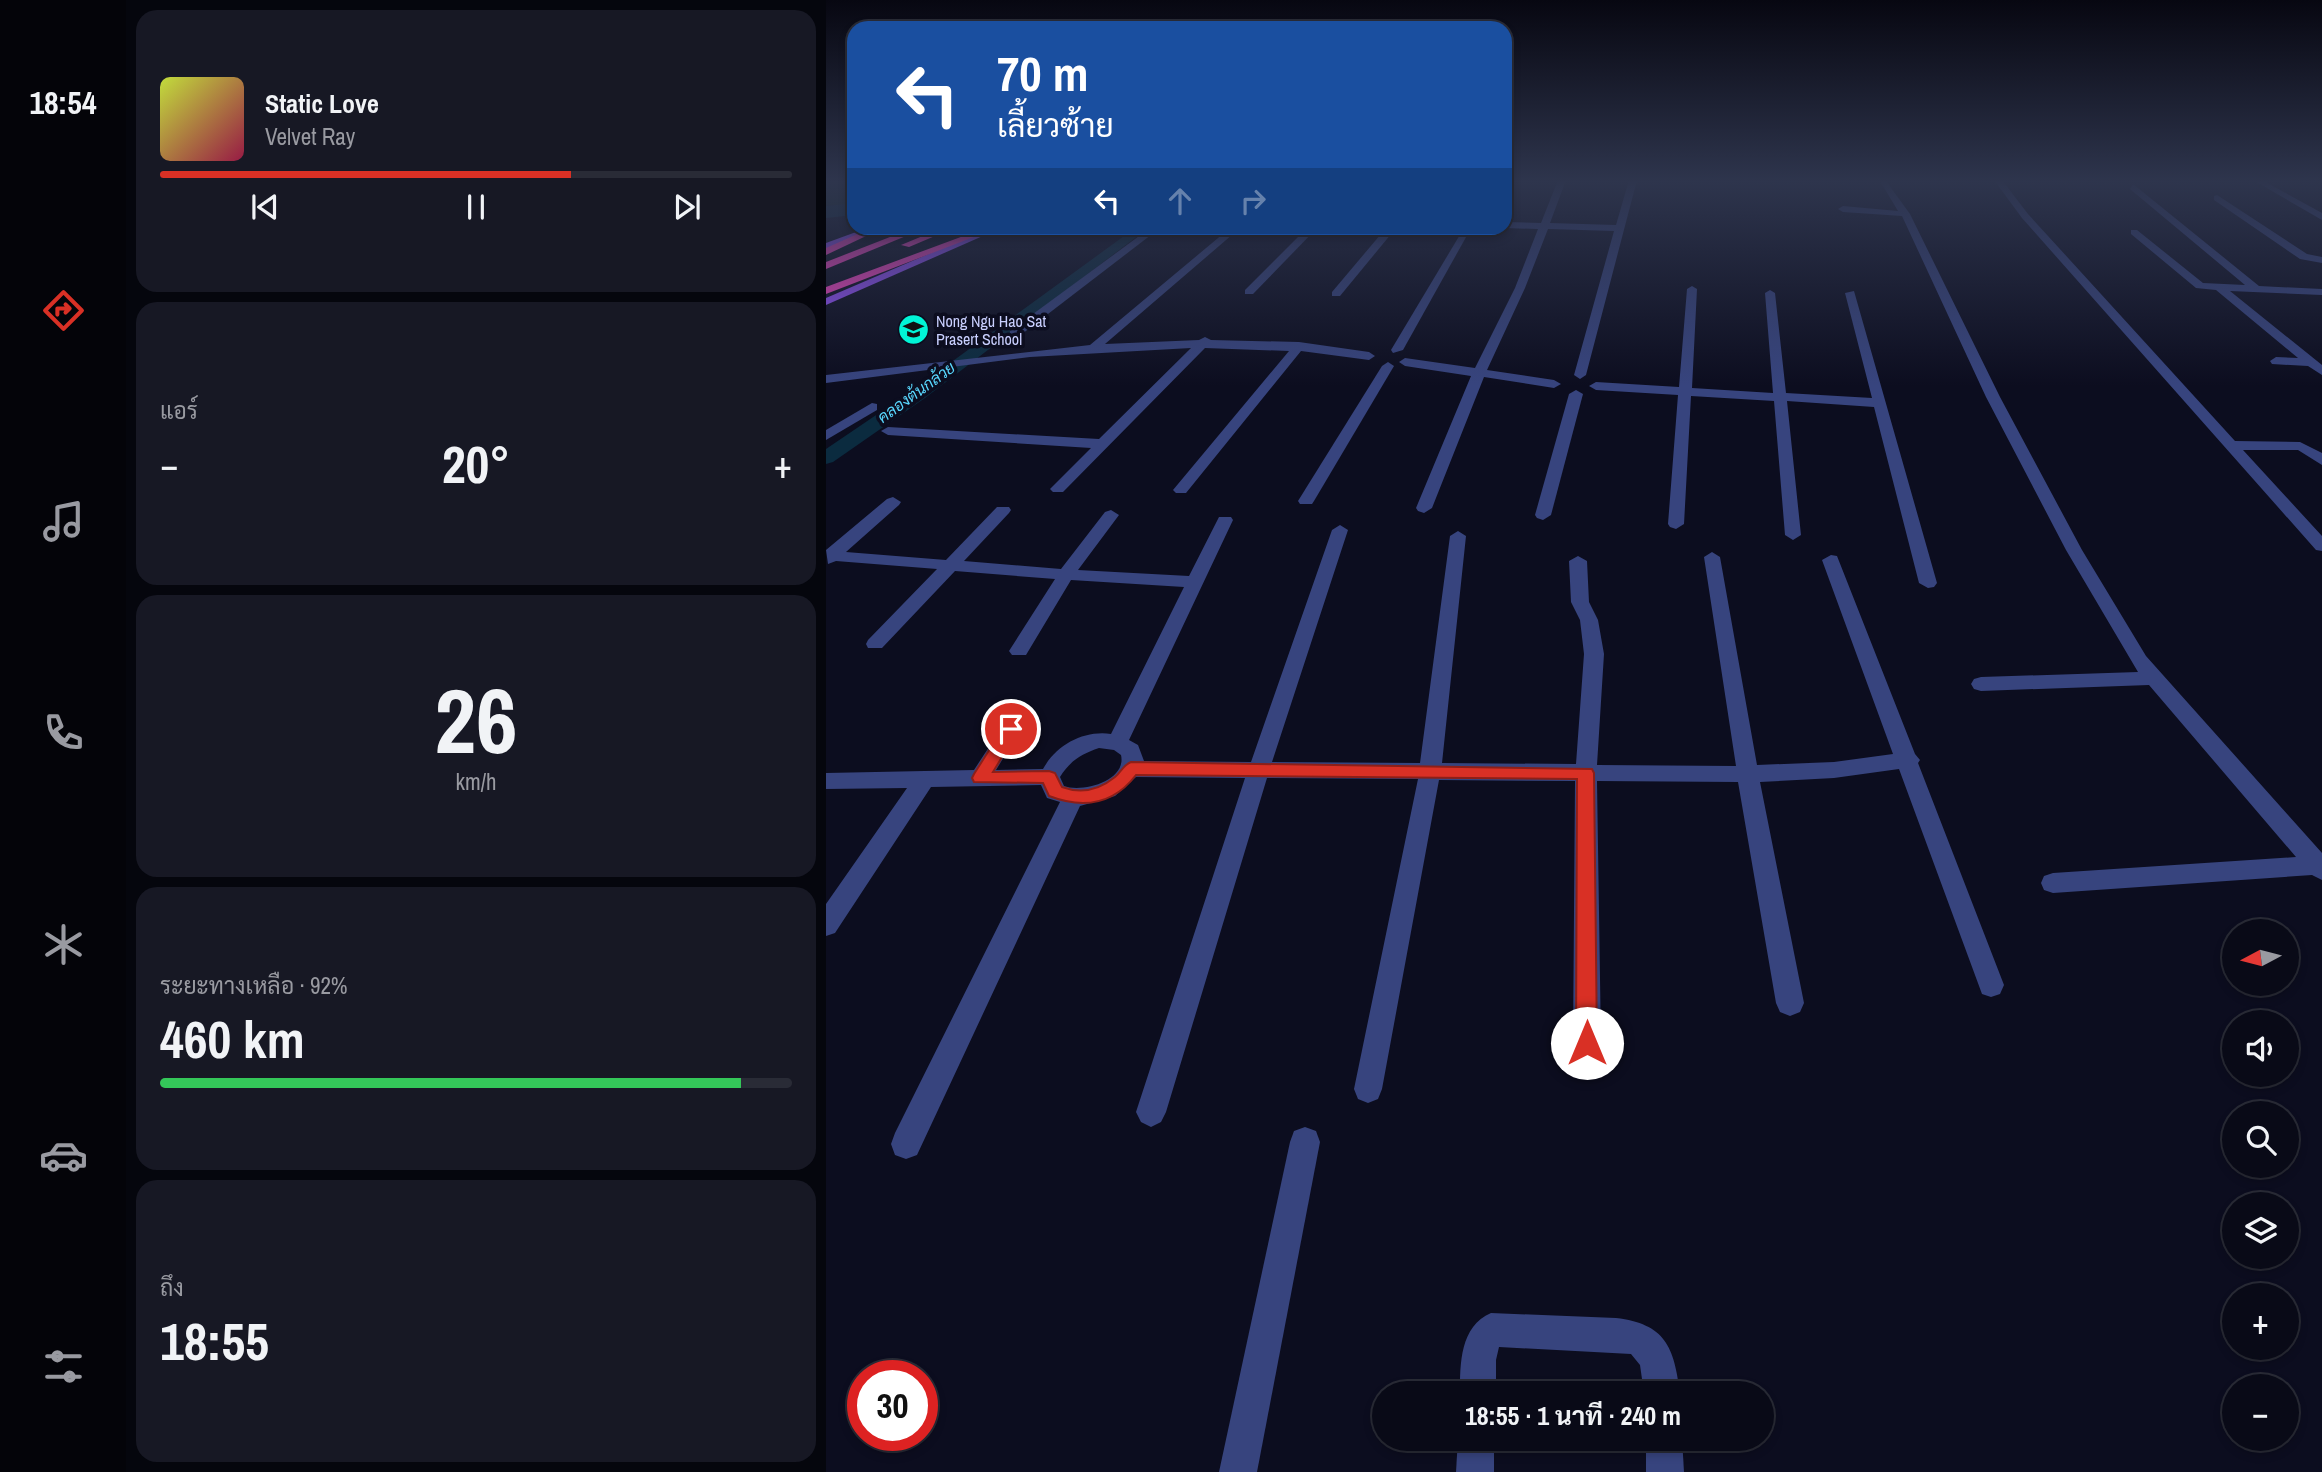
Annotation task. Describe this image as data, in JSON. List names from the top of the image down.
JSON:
{
  "water": ["คลองต้นกล้วย"],
  "places": {
    "school or university": ["Nong Ngu Hao Sat Prasert School"]
  },
  "north": "left",
  "page": {
    "tabs": "18:54",
    "turn": ["70 m", "เลี้ยวซ้าย"],
    "song": ["Static Love", "Velvet Ray"],
    "tile": [
      "แอร์",
      ["26", "km/h"],
      ["ระยะทางเหลือ · 92%", "460 km"],
      ["ถึง", "18:55"]
    ],
    "heat": ["−", "20°", "+"],
    "map_buttons": ["+", "−"],
    "limit": "30",
    "trip": "18:55 · 1 นาที · 240 m"
  }
}
